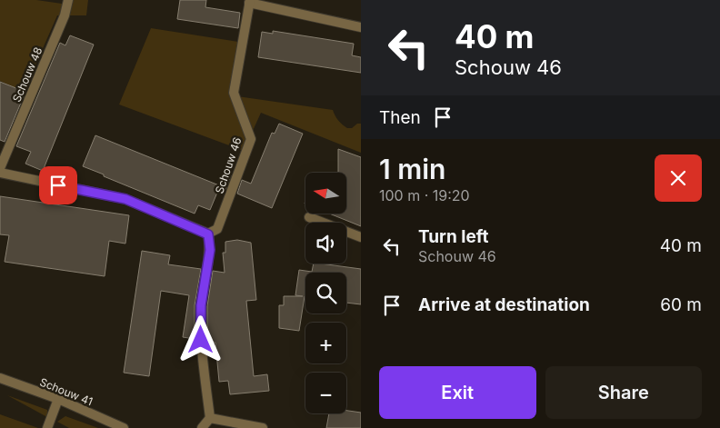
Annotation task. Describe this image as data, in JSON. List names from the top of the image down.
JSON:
{
  "streets": {
    "street": ["Schouw 48", "Schouw 46", "Schouw 41"]
  },
  "north": "left",
  "page": {
    "turn": ["40 m", "Schouw 46"],
    "then": "Then",
    "heading": ["1 min", "100 m · 19:20"],
    "map_buttons": ["+", "−"],
    "list": [
      {
        "name": "Turn left",
        "note": "Schouw 46",
        "value": "40 m"
      },
      {
        "name": "Arrive at destination",
        "value": "60 m"
      }
    ],
    "buttons": ["Exit", "Share"]
  }
}
